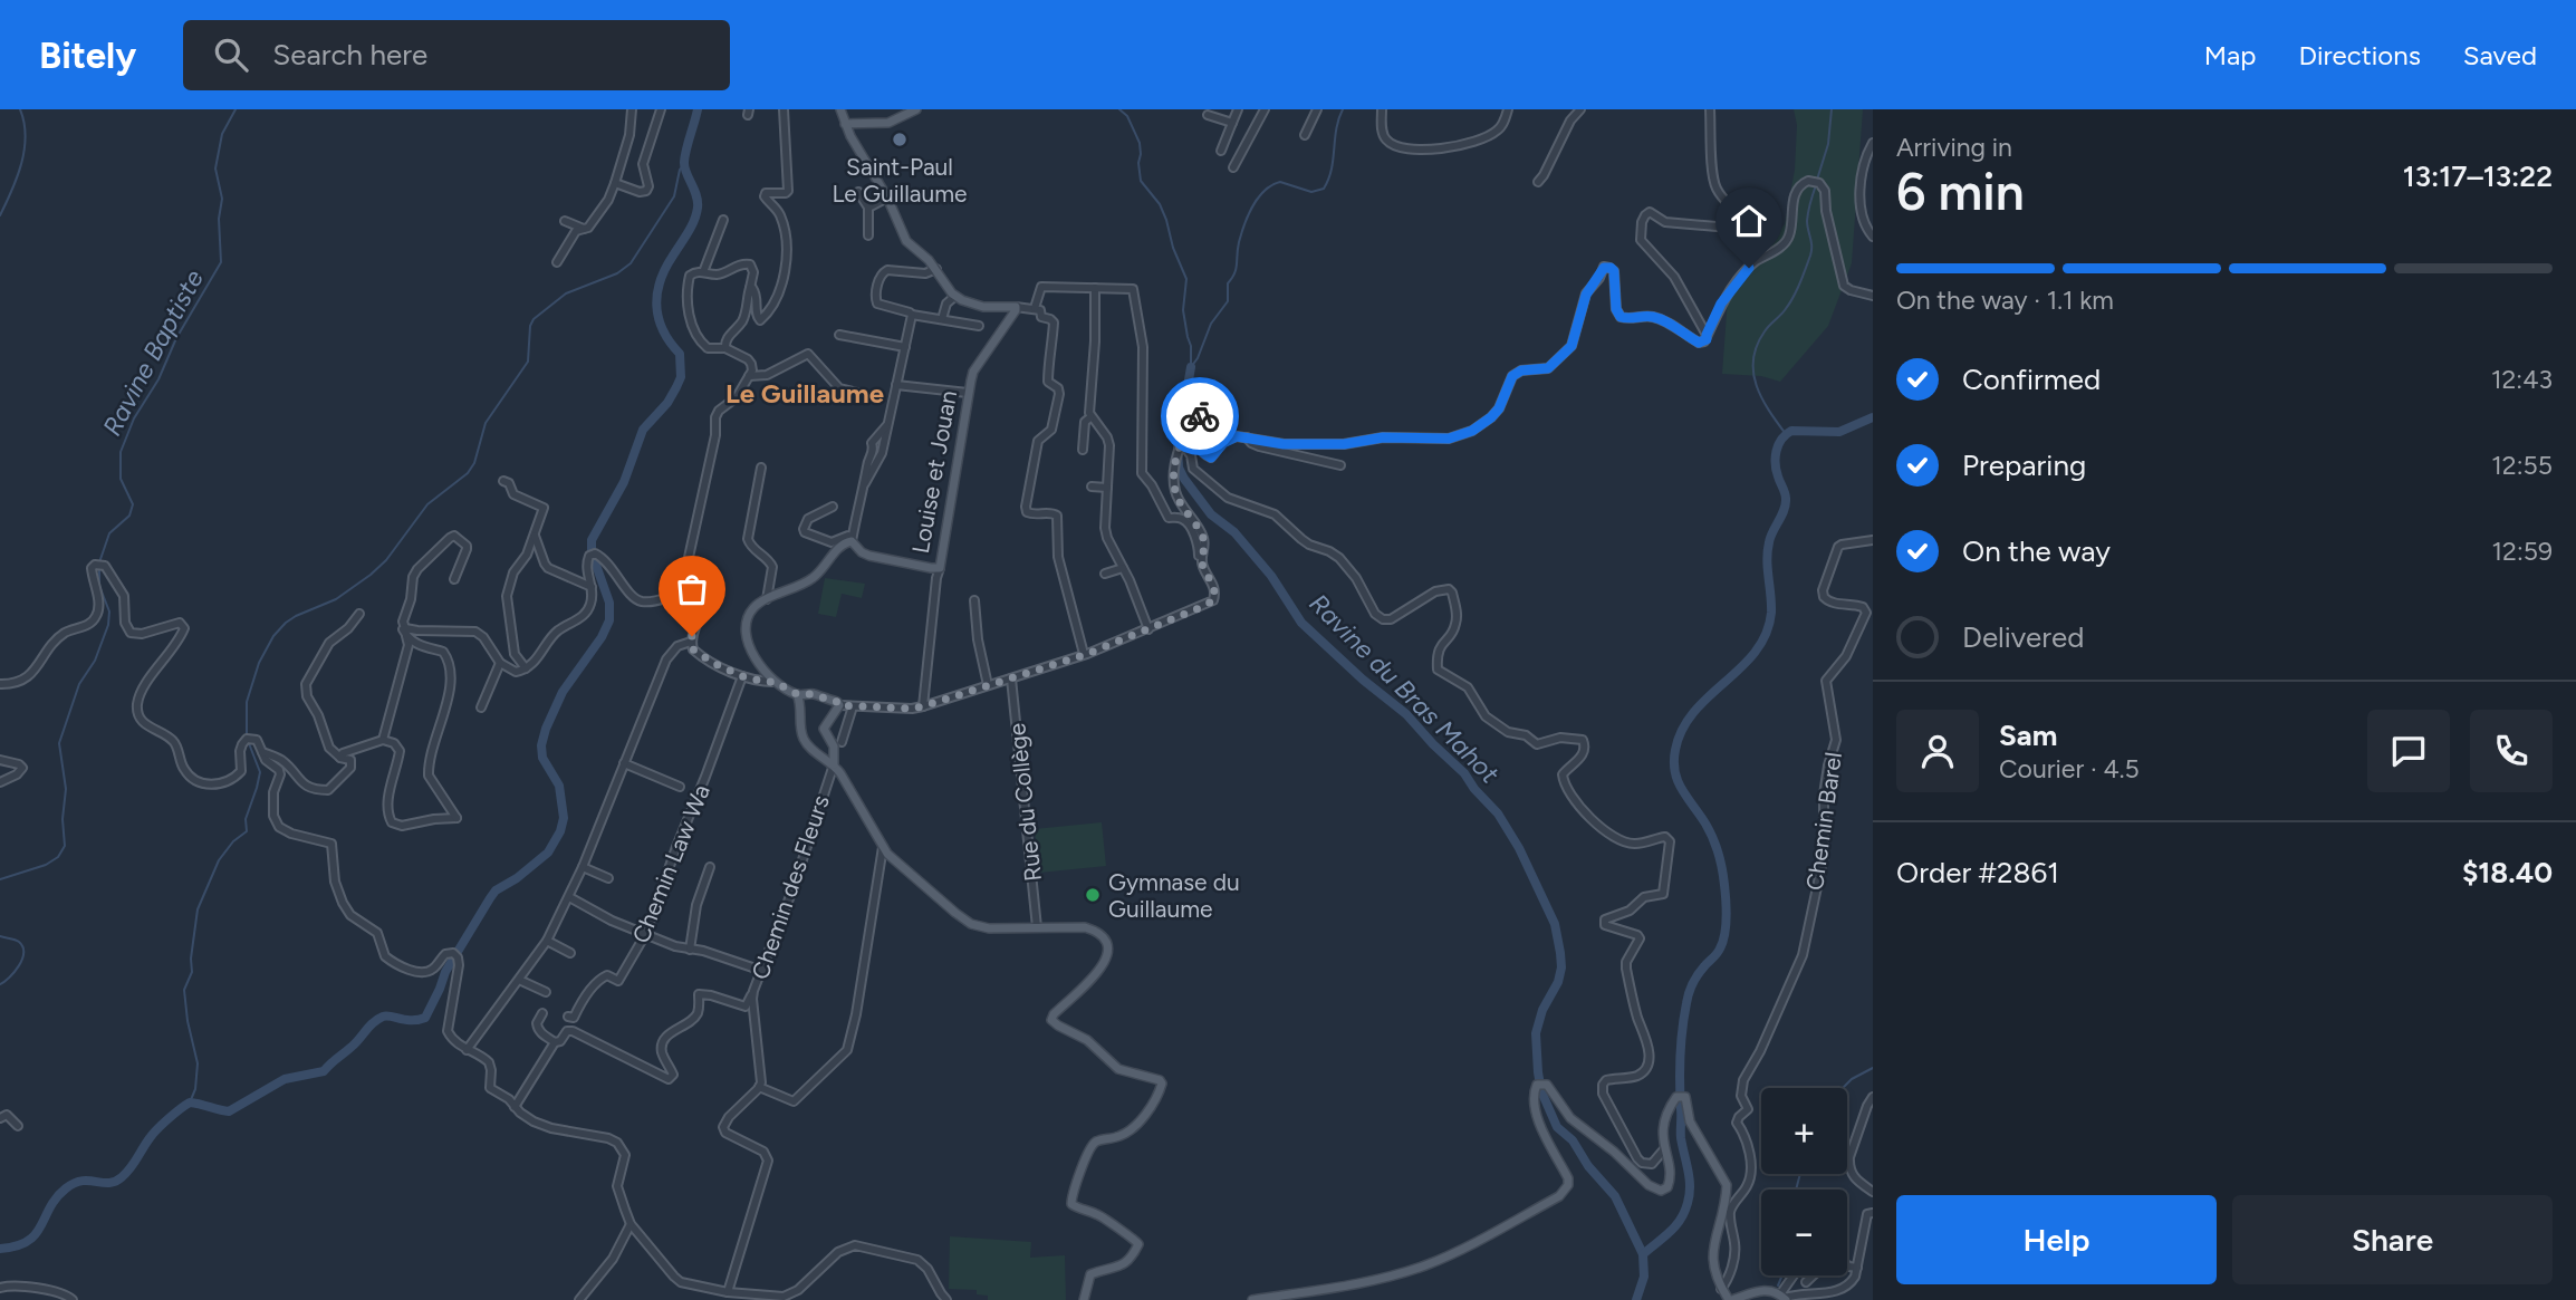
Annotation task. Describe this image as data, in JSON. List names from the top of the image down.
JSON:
{
  "streets": {
    "main road": ["Louise et Jouan"],
    "street": [
      "Rue du Collège",
      "Chemin Barel",
      "Chemin Law Wa",
      "Chemin des Fleurs"
    ]
  },
  "districts": ["Le Guillaume"],
  "water": ["Ravine Baptiste", "Ravine du Bras Mahot"],
  "places": ["Saint-Paul Le Guillaume", "Gymnase du Guillaume"],
  "page": {
    "header": "Bitely",
    "search": "Search here",
    "nav": ["Map", "Directions", "Saved"],
    "heading": ["6 min", "Arriving in", "13:17–13:22"],
    "panel": [
      "Sam",
      "Courier · 4.5",
      "Order #2861",
      "$18.40"
    ],
    "bar": "On the way · 1.1 km",
    "list": [
      ["Confirmed", "12:43"],
      ["Preparing", "12:55"],
      ["On the way", "12:59"],
      "Delivered"
    ],
    "map_buttons": ["+", "−"],
    "buttons": ["Help", "Share"]
  }
}
